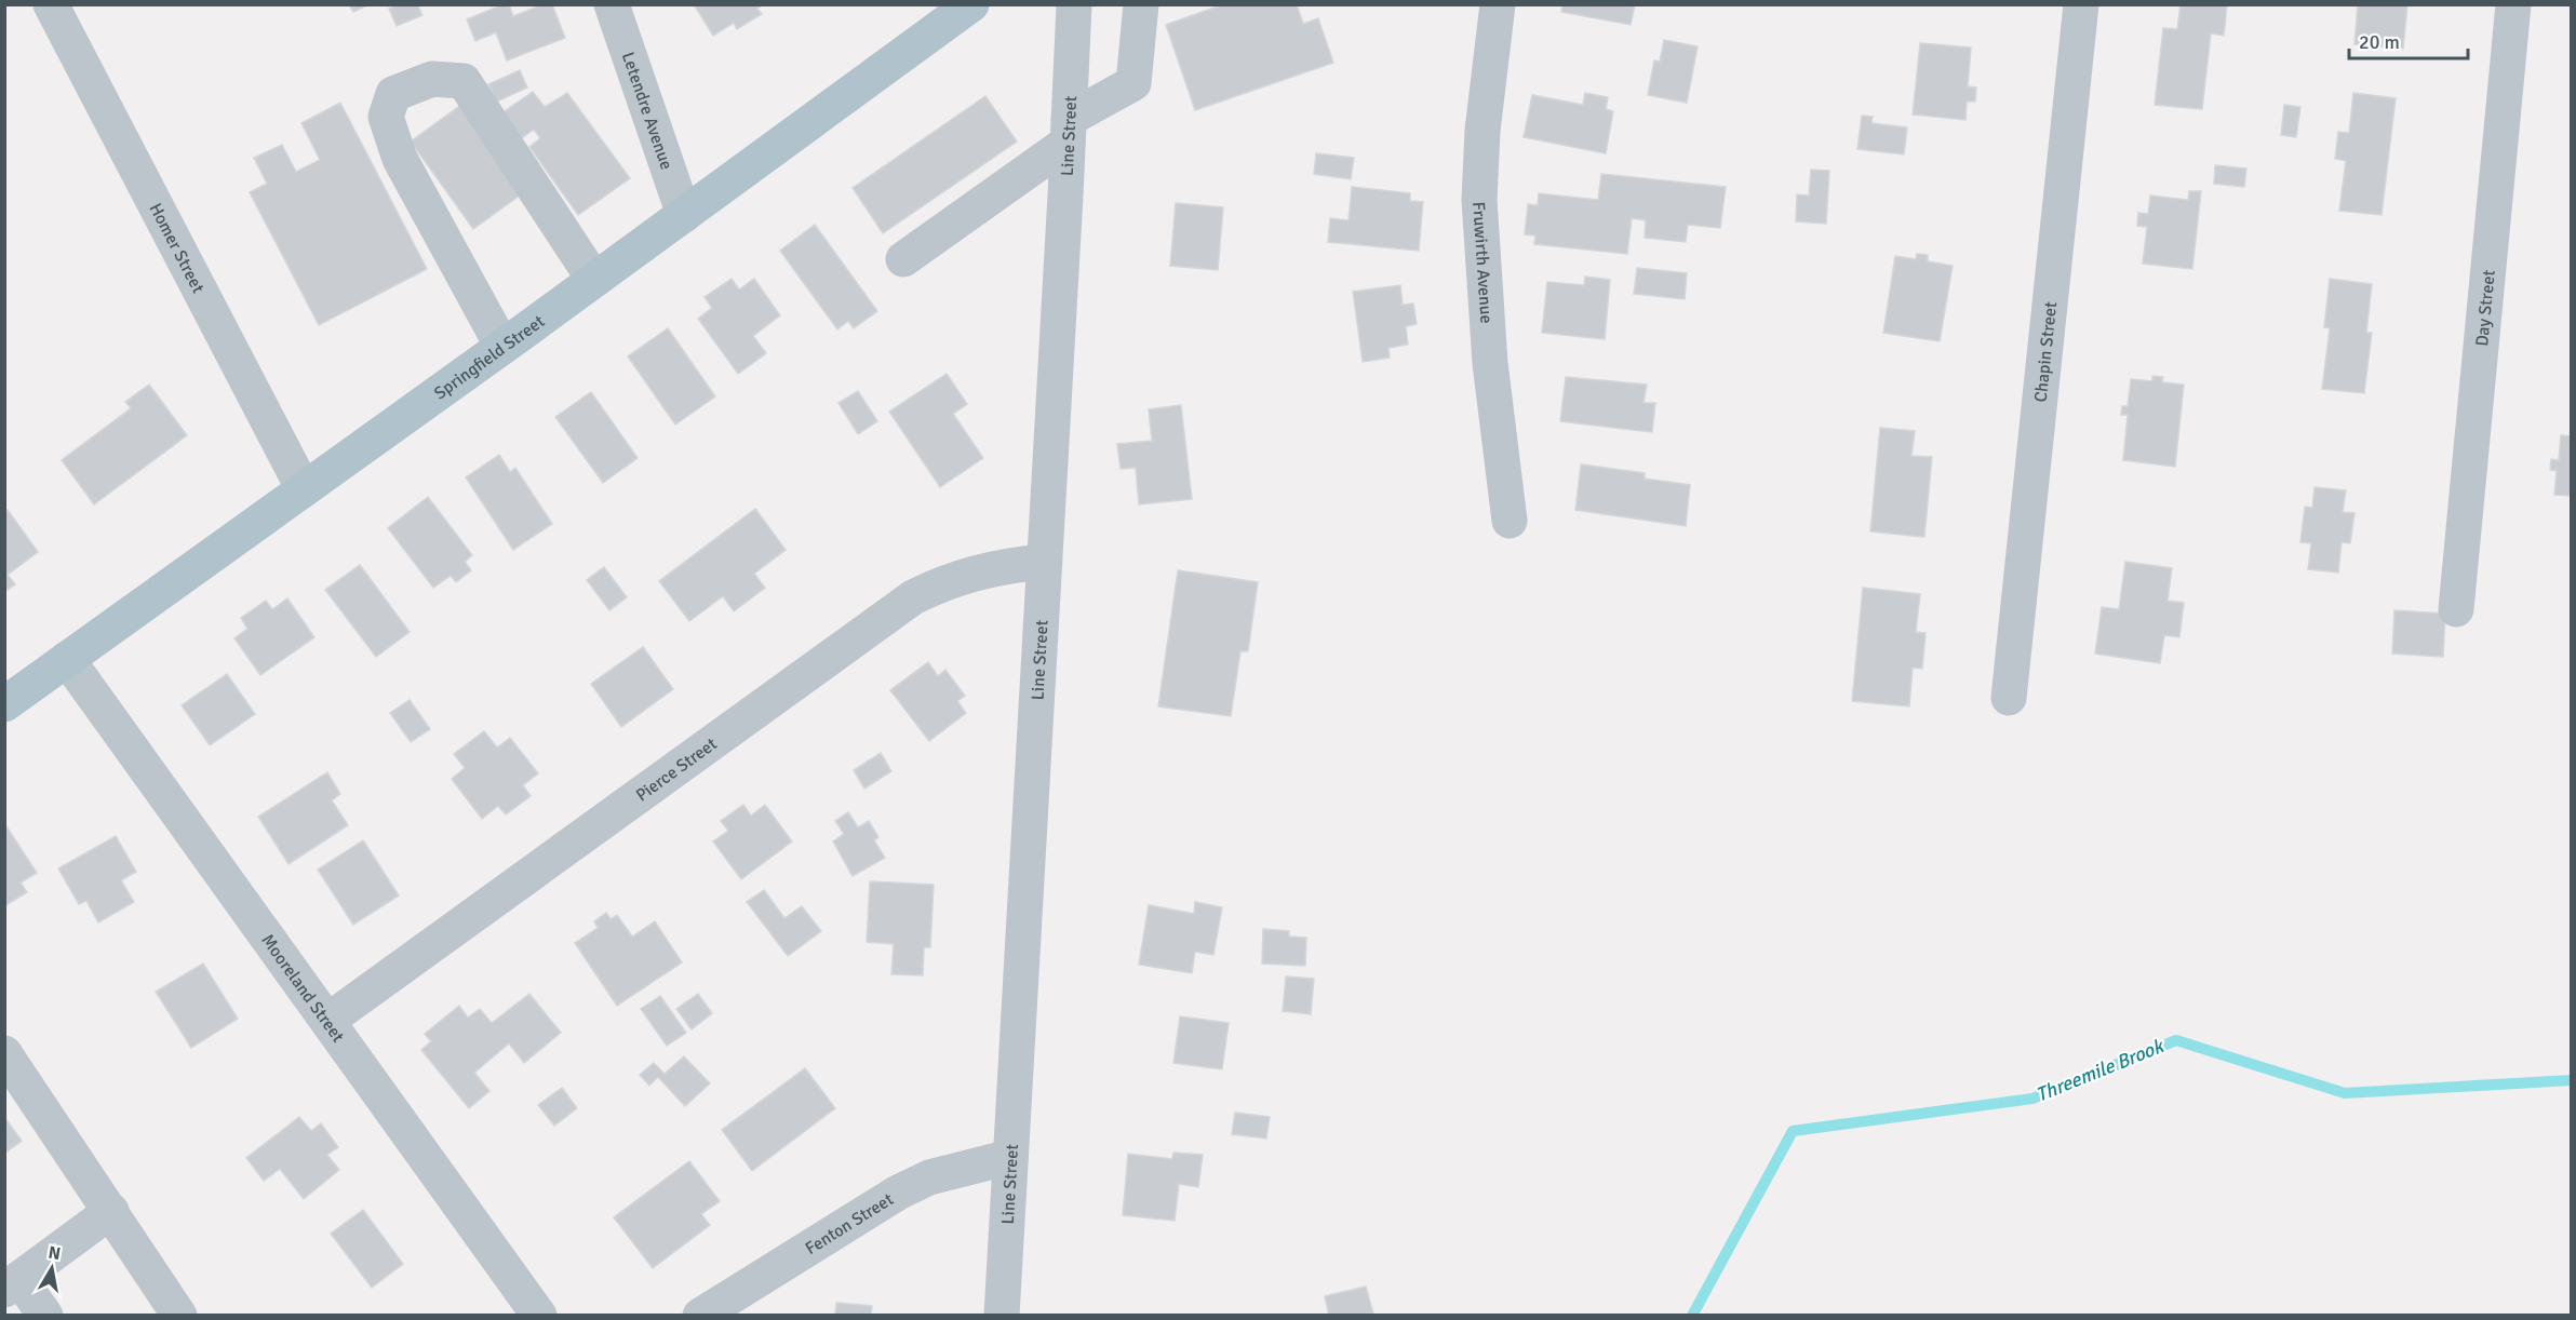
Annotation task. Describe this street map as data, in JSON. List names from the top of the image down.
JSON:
{
  "streets": {
    "main road": ["Springfield Street"],
    "street": [
      "Letendre Avenue",
      "Line Street",
      "Homer Street",
      "Fruwirth Avenue",
      "Day Street",
      "Chapin Street",
      "Pierce Street",
      "Mooreland Street",
      "Fenton Street"
    ]
  },
  "crossings": [
    ["Letendre Avenue", "Springfield Street"],
    ["Line Street", "Pierce Street"],
    ["Line Street", "Fenton Street"],
    ["Homer Street", "Springfield Street"],
    ["Springfield Street", "Mooreland Street"],
    ["Pierce Street", "Mooreland Street"]
  ],
  "water": ["Threemile Brook"],
  "scale_bar": "20 m",
  "north": "top"
}
